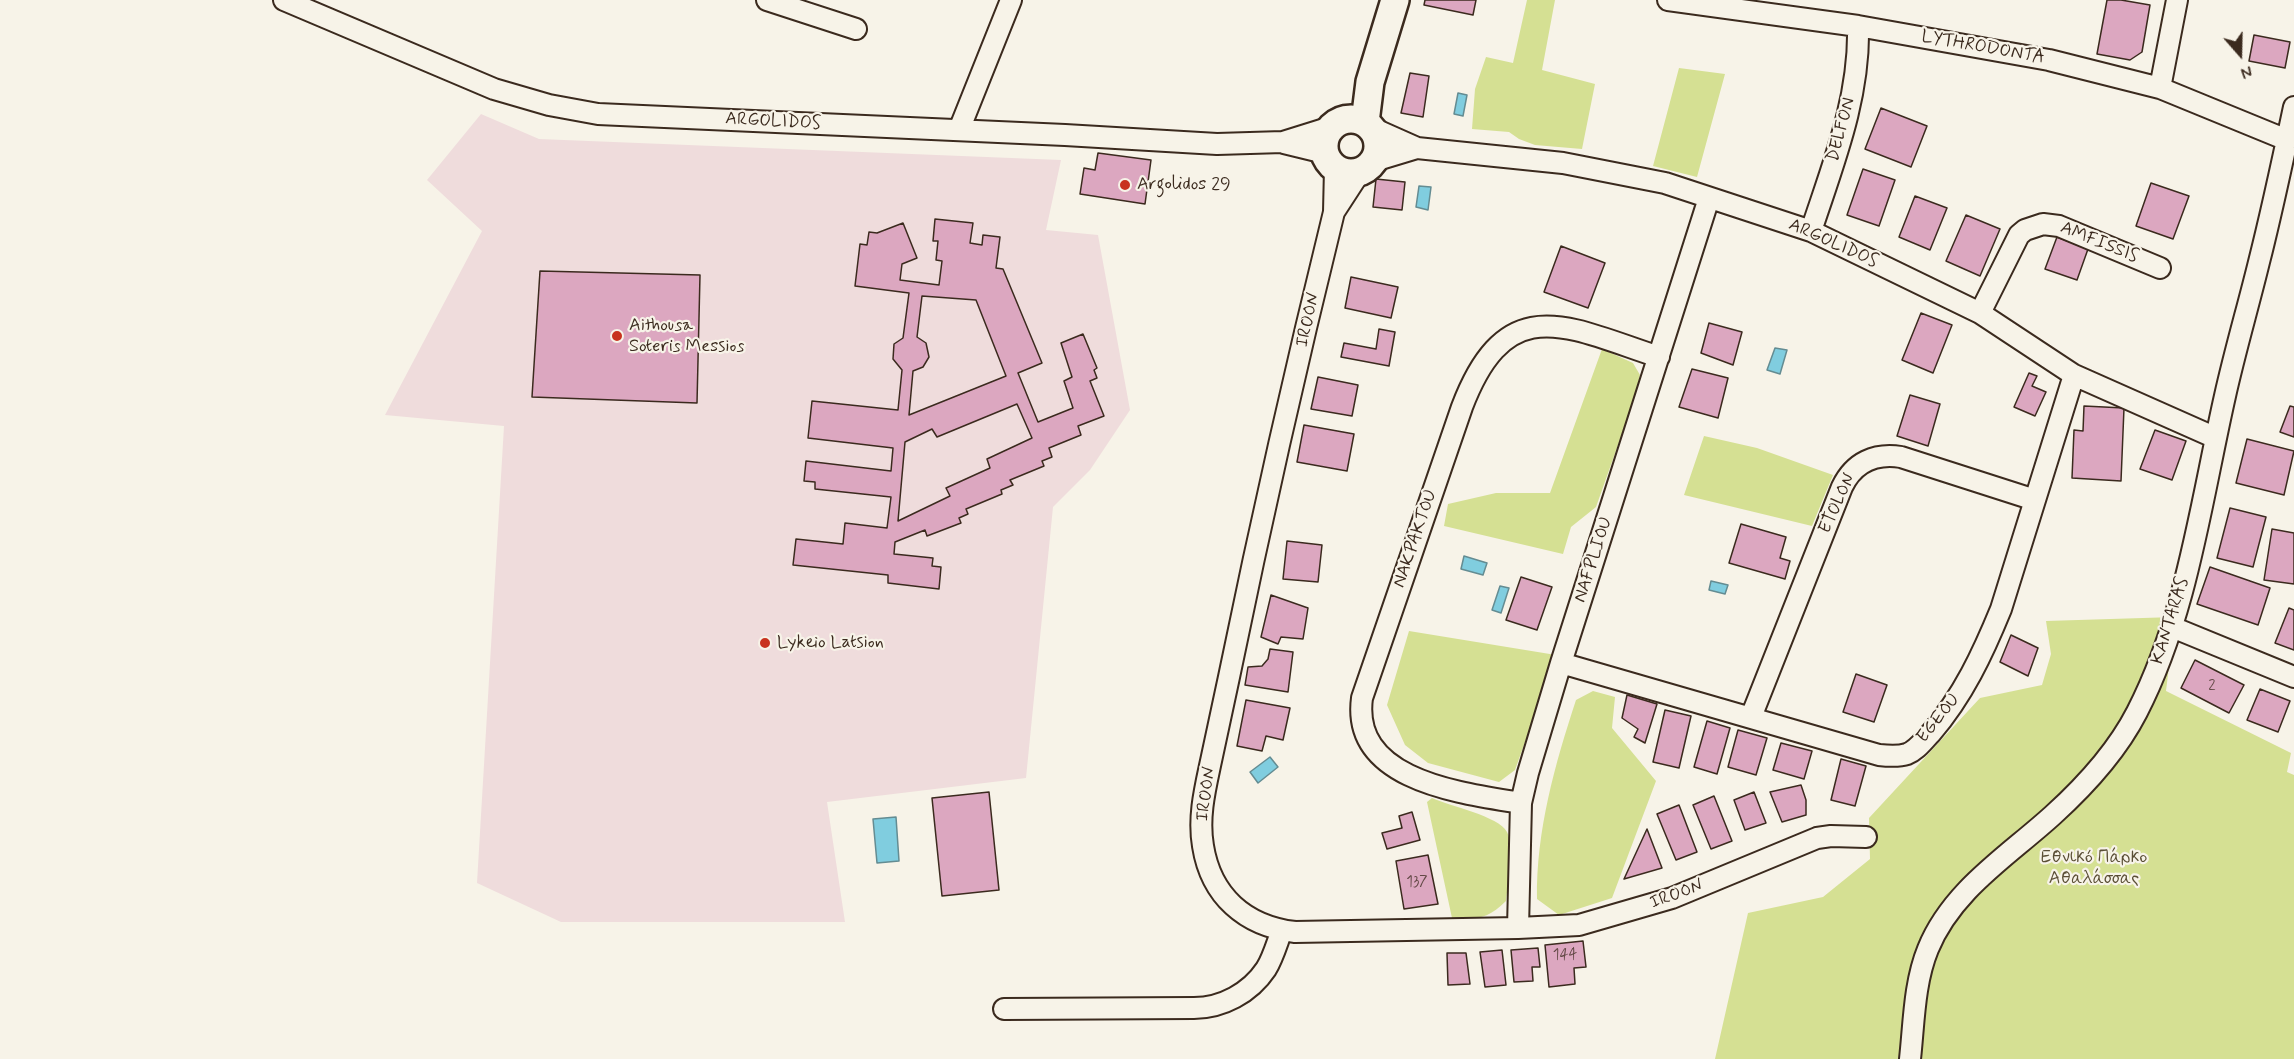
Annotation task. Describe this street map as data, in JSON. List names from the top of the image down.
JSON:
{
  "streets": {
    "street": [
      "LYTHRODONTA",
      "ARGOLIDOS",
      "DELFON",
      "AMFISSIS",
      "IROON",
      "ETOLON",
      "NAKPAKTOU",
      "NAFPLIOU",
      "KANTARAS",
      "EGEOU"
    ]
  },
  "crossings": [
    ["LYTHRODONTA", "DELFON"],
    ["LYTHRODONTA", "KANTARAS"],
    ["ARGOLIDOS", "DELFON"],
    ["ARGOLIDOS", "AMFISSIS"],
    ["ARGOLIDOS", "IROON"],
    ["ARGOLIDOS", "NAFPLIOU"],
    ["ARGOLIDOS", "KANTARAS"],
    ["ARGOLIDOS", "EGEOU"],
    ["IROON", "NAFPLIOU"],
    ["ETOLON", "EGEOU"],
    ["NAKPAKTOU", "NAFPLIOU"],
    ["NAFPLIOU", "EGEOU"]
  ],
  "parks": ["Εθνικό Πάρκο Αθαλάσσας"],
  "places": ["Argolidos 29", "Aithousa Soteris Messios", "Lykeio Latsion"],
  "house_numbers": ["2", "137", "144"],
  "north": "bottom"
}
